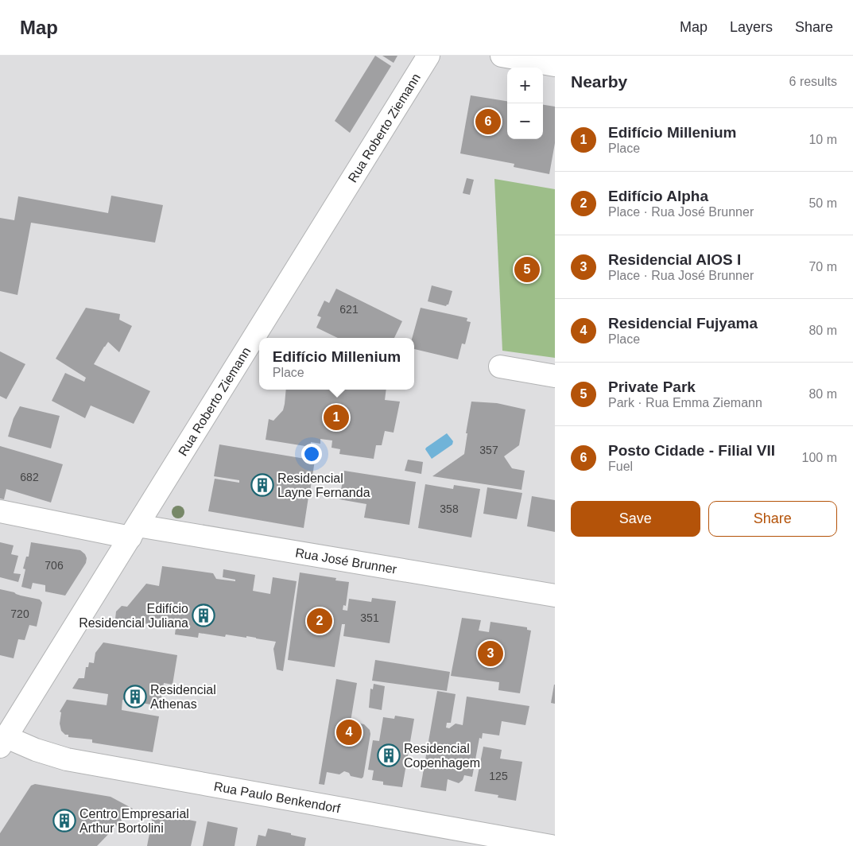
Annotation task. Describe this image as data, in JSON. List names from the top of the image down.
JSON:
{
  "streets": {
    "street": ["Rua Roberto Ziemann", "Rua José Brunner", "Rua Paulo Benkendorf"]
  },
  "crossings": [
    ["Rua Roberto Ziemann", "Rua José Brunner"],
    ["Rua Roberto Ziemann", "Rua Paulo Benkendorf"]
  ],
  "places": {
    "building": [
      "Residencial Layne Fernanda",
      "Edifício Residencial Juliana",
      "Residencial Athenas",
      "Residencial Copenhagem",
      "Centro Empresarial Arthur Bortolini"
    ]
  },
  "house_numbers": [
    "621",
    "357",
    "682",
    "358",
    "706",
    "720",
    "351",
    "125"
  ],
  "page": {
    "header": "Map",
    "nav": ["Map", "Layers", "Share"],
    "heading": ["Nearby", "6 results"],
    "map_buttons": ["+", "−"],
    "pins": [
      "6",
      "5",
      "1",
      "2",
      "3",
      "4"
    ],
    "list": [
      {
        "mark": "1",
        "name": "Edifício Millenium",
        "note": "Place",
        "value": "10 m"
      },
      {
        "mark": "2",
        "name": "Edifício Alpha",
        "note": "Place · Rua José Brunner",
        "value": "50 m"
      },
      {
        "mark": "3",
        "name": "Residencial AIOS I",
        "note": "Place · Rua José Brunner",
        "value": "70 m"
      },
      {
        "mark": "4",
        "name": "Residencial Fujyama",
        "note": "Place",
        "value": "80 m"
      },
      {
        "mark": "5",
        "name": "Private Park",
        "note": "Park · Rua Emma Ziemann",
        "value": "80 m"
      },
      {
        "mark": "6",
        "name": "Posto Cidade - Filial VII",
        "note": "Fuel",
        "value": "100 m"
      }
    ],
    "popup": ["Edifício Millenium", "Place"],
    "buttons": ["Save", "Share"]
  }
}
